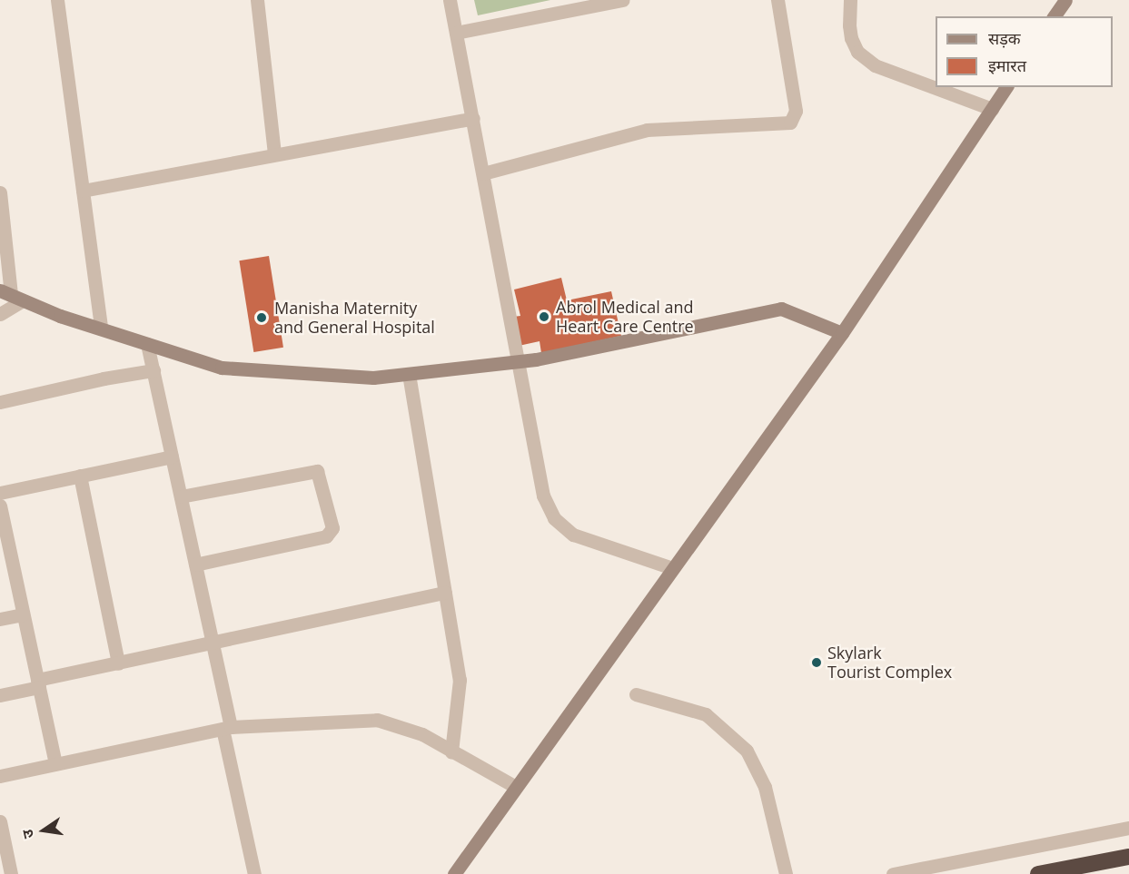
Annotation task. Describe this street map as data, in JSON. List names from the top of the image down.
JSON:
{
  "places": ["Abrol Medical and Heart Care Centre", "Manisha Maternity and General Hospital", "Skylark Tourist Complex"],
  "legend": ["सड़क", "इमारत"],
  "north": "left"
}
